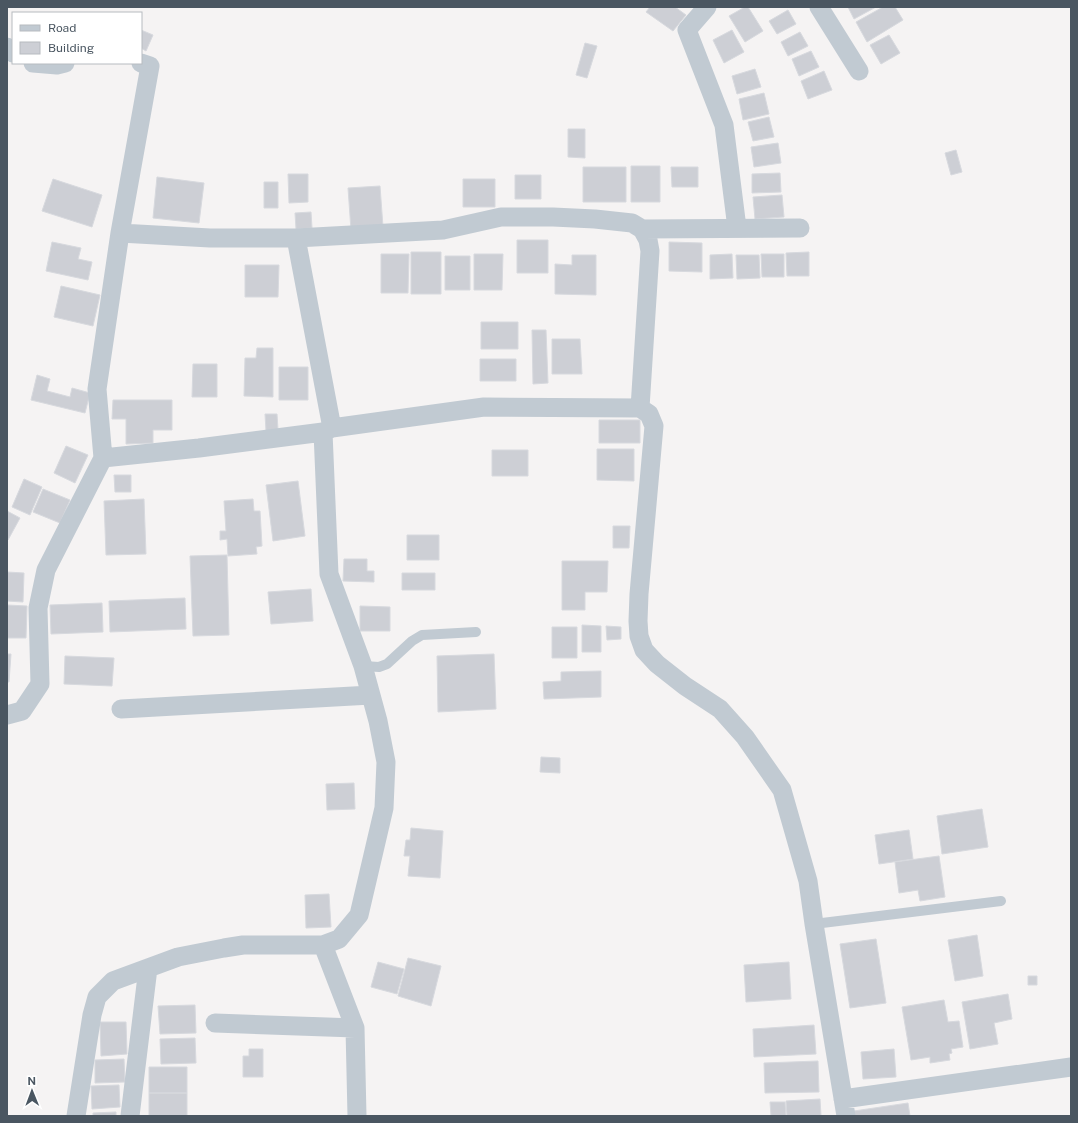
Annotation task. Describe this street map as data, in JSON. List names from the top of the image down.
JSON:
{
  "legend": ["Road", "Building"],
  "north": "top"
}
